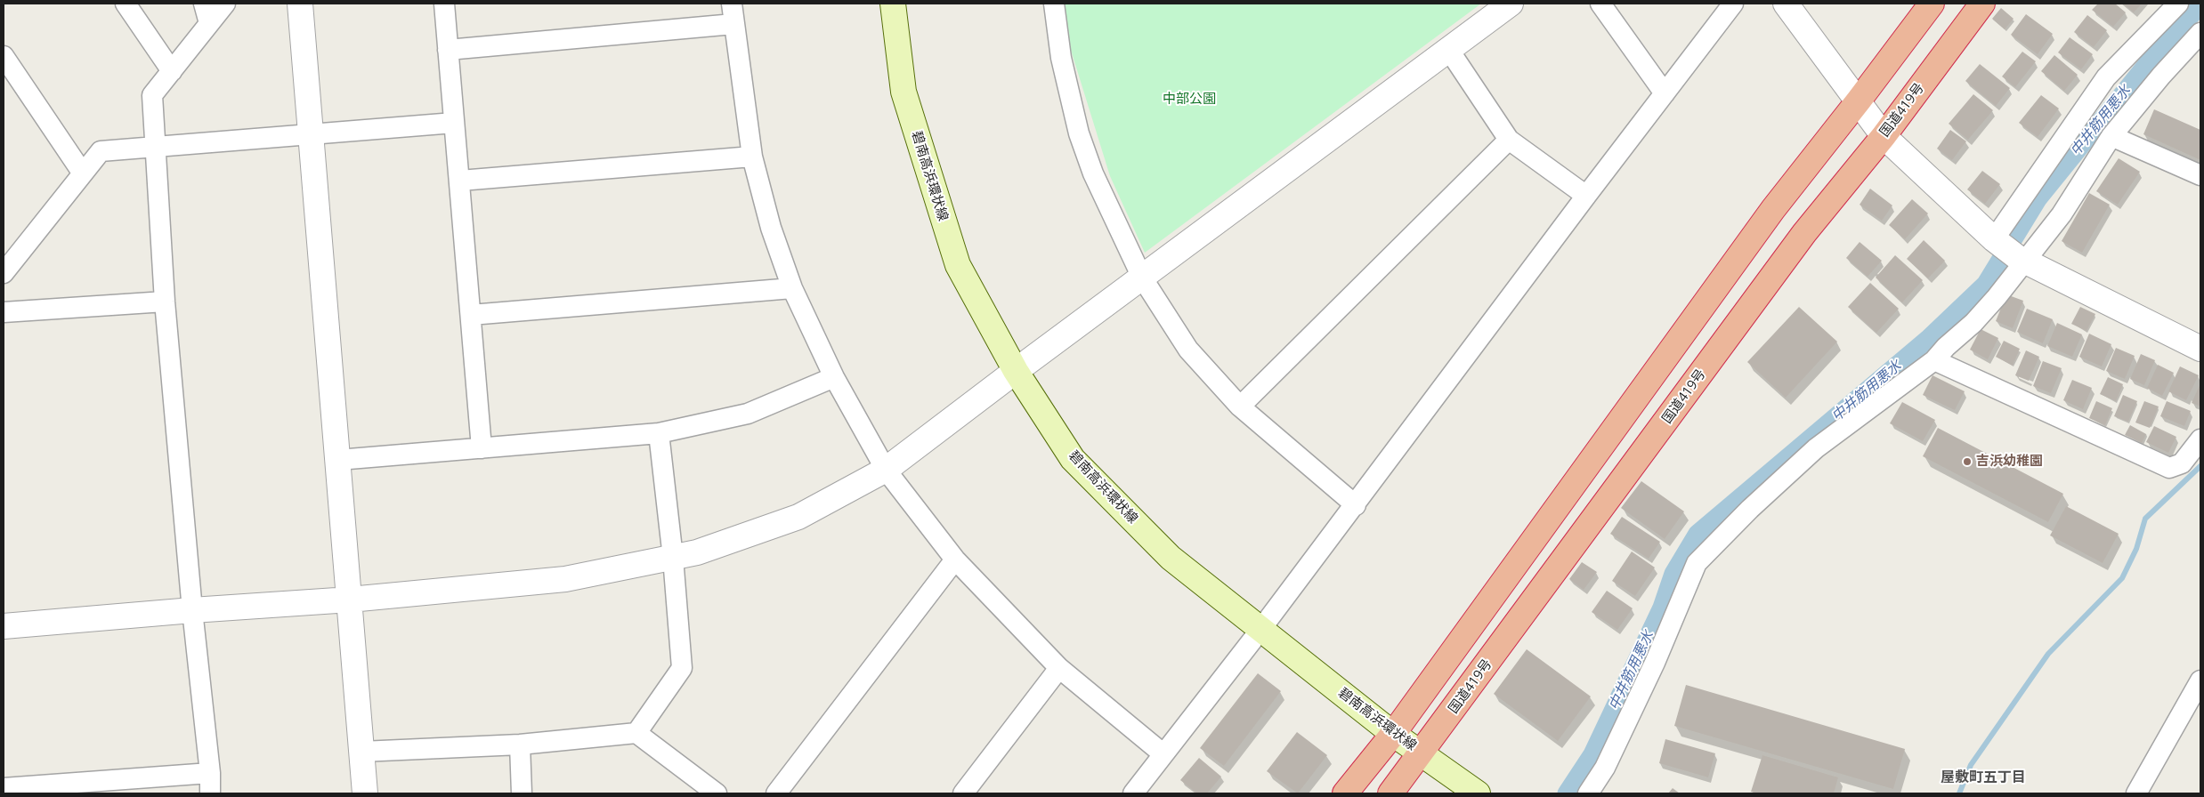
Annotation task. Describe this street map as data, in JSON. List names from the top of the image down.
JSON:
{
  "streets": {
    "highway": ["国道419号"],
    "main road": ["碧南高浜環状線"]
  },
  "crossings": [
    ["国道419号", "碧南高浜環状線"]
  ],
  "districts": ["屋敷町五丁目"],
  "water": ["中井筋用悪水"],
  "parks": ["中部公園"],
  "places": ["吉浜幼稚園"]
}
